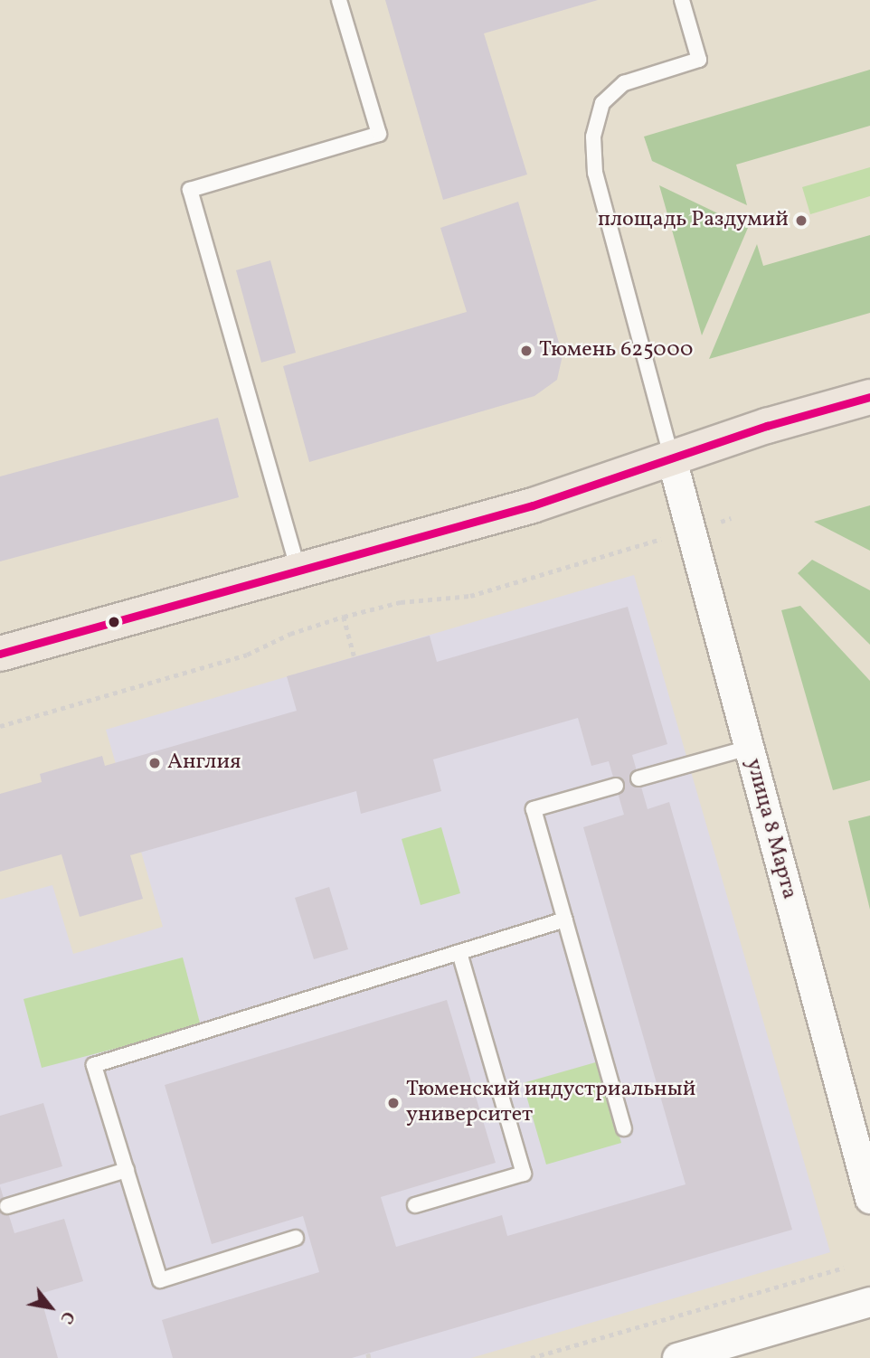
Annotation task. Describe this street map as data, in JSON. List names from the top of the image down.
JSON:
{
  "streets": {
    "street": ["улица 8 Марта"]
  },
  "places": [
    "площадь Раздумий",
    "Тюмень 625000",
    "Англия",
    "Тюменский индустриальный университет"
  ],
  "north": "bottom right"
}
